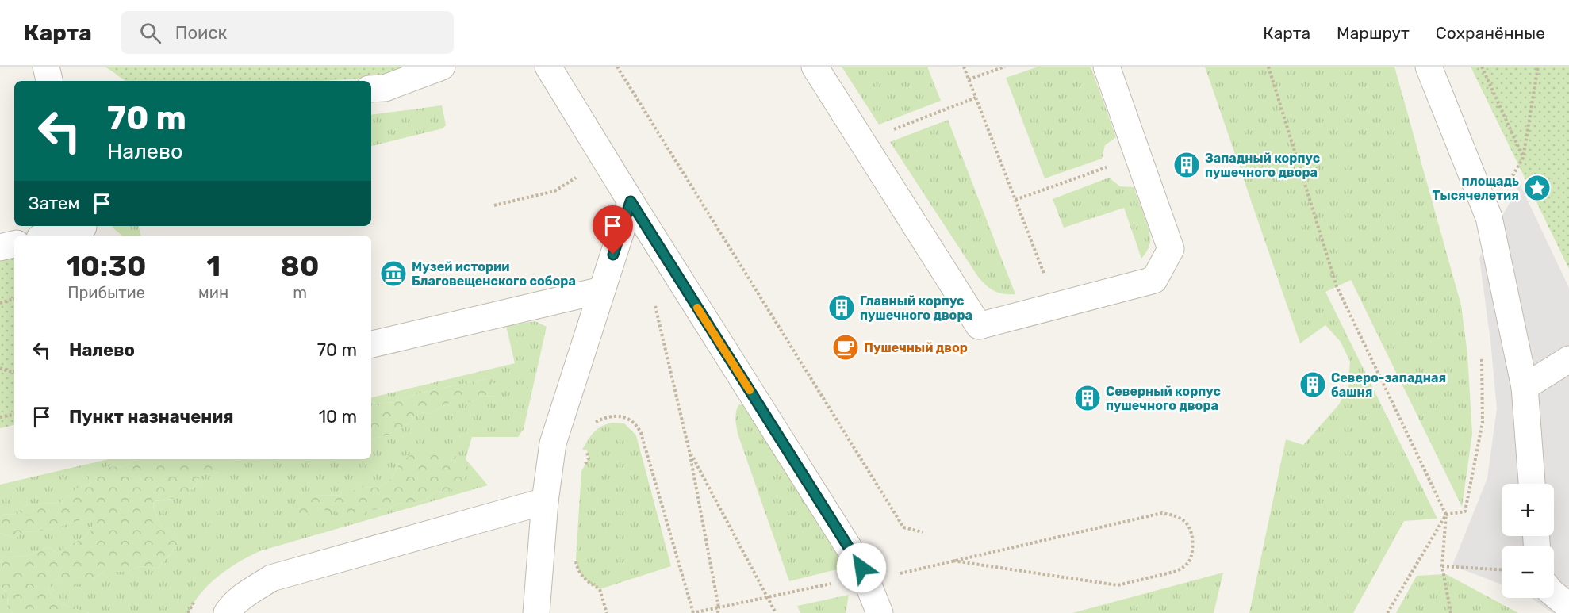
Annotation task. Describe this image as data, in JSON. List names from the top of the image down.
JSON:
{
  "places": {
    "building": [
      "Западный корпус пушечного двора",
      "Главный корпус пушечного двора",
      "Северо-западная башня",
      "Северный корпус пушечного двора"
    ],
    "place": ["площадь Тысячелетия"],
    "museum": ["Музей истории Благовещенского собора"],
    "cafe": ["Пушечный двор"]
  },
  "page": {
    "header": "Карта",
    "search": "Поиск",
    "nav": ["Карта", "Маршрут", "Сохранённые"],
    "turn": ["70 m", "Налево"],
    "then": "Затем",
    "eta": [
      "10:30",
      "Прибытие",
      "1",
      "мин",
      "80",
      "m"
    ],
    "list": [
      {
        "name": "Налево",
        "value": "70 m"
      },
      {
        "name": "Пункт назначения",
        "value": "10 m"
      }
    ],
    "map_buttons": ["+", "−"]
  }
}
